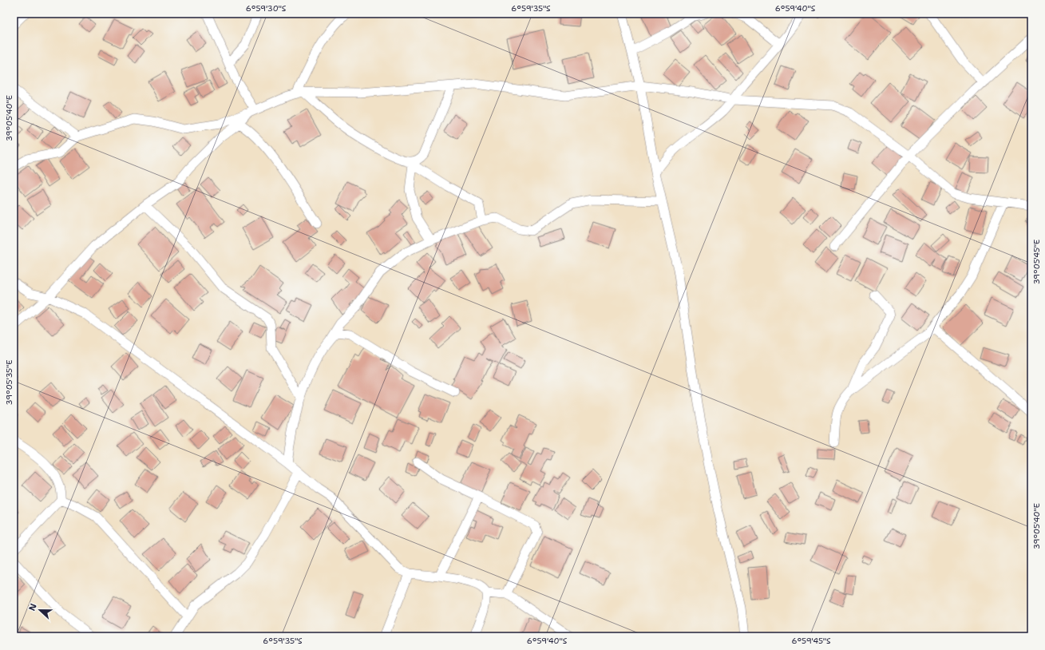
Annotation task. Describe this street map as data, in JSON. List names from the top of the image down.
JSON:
{
  "north": "left",
  "coordinates": [
    "6°59'30\"S",
    "6°59'35\"S",
    "6°59'40\"S",
    "39°05'40\"E",
    "39°05'45\"E",
    "39°05'35\"E",
    "6°59'45\"S"
  ]
}
